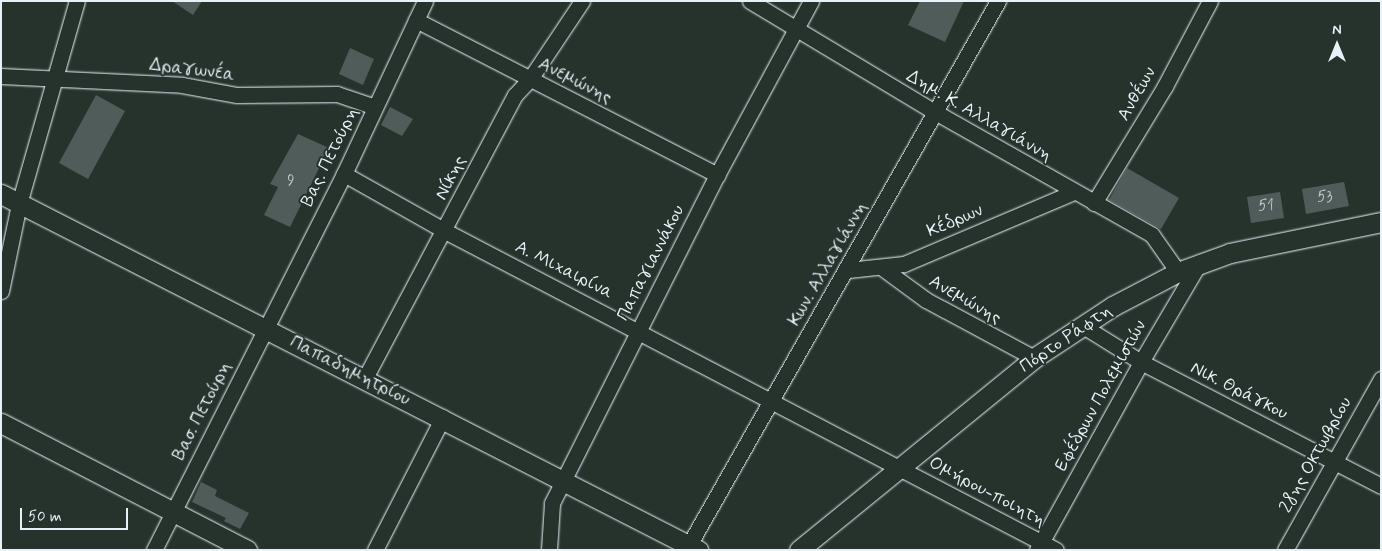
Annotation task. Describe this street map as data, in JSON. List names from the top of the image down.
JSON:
{
  "streets": {
    "main road": ["Πόρτο Ράφτη", "Παπαδημητρίου"],
    "street": [
      "Δραγωνέα",
      "Ανεμώνης",
      "Ανθέων",
      "Δημ. Κ. Αλλαγιάννη",
      "Βας. Πετούρη",
      "Νίκης",
      "Κέδρων",
      "Παπαγιαννάκου",
      "Κων. Αλλαγιάννη",
      "Α. Μιχαιρίνα",
      "Νικ. Θράγκου",
      "Εφέδρων Πολεμιστών",
      "Βασ. Πετούρη",
      "28ης Οκτωβρίου",
      "Ομήρου-ποιητη"
    ]
  },
  "crossings": [
    ["Δραγωνέα", "Βας. Πετούρη"],
    ["Ανεμώνης", "Βας. Πετούρη"],
    ["Ανεμώνης", "Νίκης"],
    ["Ανεμώνης", "Κέδρων"],
    ["Ανεμώνης", "Παπαγιαννάκου"],
    ["Ανεμώνης", "Πόρτο Ράφτη"],
    ["Ανθέων", "Δημ. Κ. Αλλαγιάννη"],
    ["Δημ. Κ. Αλλαγιάννη", "Κέδρων"],
    ["Δημ. Κ. Αλλαγιάννη", "Παπαγιαννάκου"],
    ["Δημ. Κ. Αλλαγιάννη", "Κων. Αλλαγιάννη"],
    ["Δημ. Κ. Αλλαγιάννη", "Πόρτο Ράφτη"],
    ["Βας. Πετούρη", "Α. Μιχαιρίνα"],
    ["Βας. Πετούρη", "Παπαδημητρίου"],
    ["Βας. Πετούρη", "Βασ. Πετούρη"],
    ["Νίκης", "Α. Μιχαιρίνα"],
    ["Νίκης", "Παπαδημητρίου"],
    ["Κέδρων", "Κων. Αλλαγιάννη"],
    ["Παπαγιαννάκου", "Α. Μιχαιρίνα"],
    ["Παπαγιαννάκου", "Παπαδημητρίου"],
    ["Κων. Αλλαγιάννη", "Α. Μιχαιρίνα"],
    ["Κων. Αλλαγιάννη", "Παπαδημητρίου"],
    ["Α. Μιχαιρίνα", "Πόρτο Ράφτη"],
    ["Α. Μιχαιρίνα", "Ομήρου-ποιητη"],
    ["Πόρτο Ράφτη", "Νικ. Θράγκου"],
    ["Πόρτο Ράφτη", "Εφέδρων Πολεμιστών"],
    ["Πόρτο Ράφτη", "Ομήρου-ποιητη"],
    ["Παπαδημητρίου", "Βασ. Πετούρη"],
    ["Νικ. Θράγκου", "Εφέδρων Πολεμιστών"],
    ["Νικ. Θράγκου", "28ης Οκτωβρίου"],
    ["Εφέδρων Πολεμιστών", "Ομήρου-ποιητη"]
  ],
  "house_numbers": ["9", "53", "51"],
  "scale_bar": "50 m",
  "north": "top"
}
